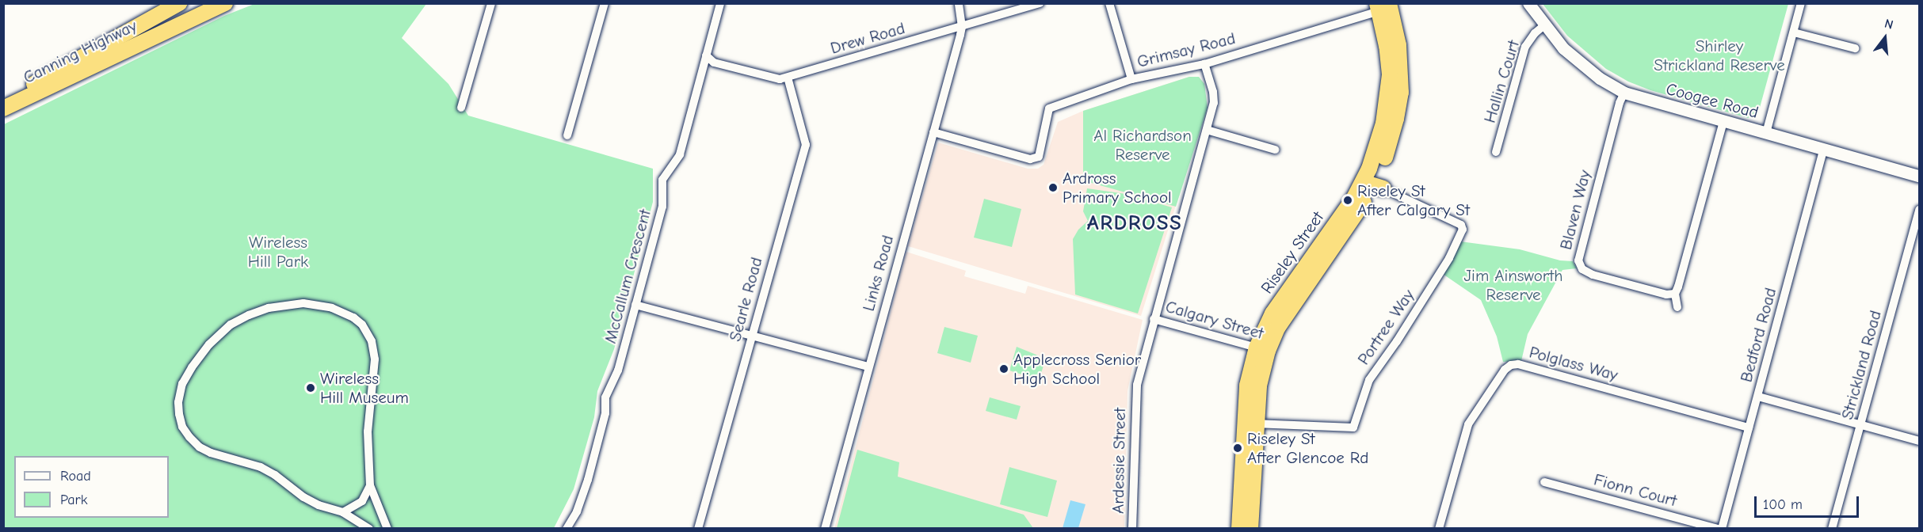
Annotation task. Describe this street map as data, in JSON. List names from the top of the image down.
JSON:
{
  "streets": {
    "highway": ["Canning Highway", "Riseley Street"],
    "street": [
      "Drew Road",
      "Grimsay Road",
      "Hallin Court",
      "Coogee Road",
      "Blaven Way",
      "Links Road",
      "McCallum Crescent",
      "Searle Road",
      "Calgary Street",
      "Portree Way",
      "Bedford Road",
      "Polglass Way",
      "Strickland Road",
      "Ardessie Street",
      "Fionn Court"
    ]
  },
  "crossings": [
    ["Drew Road", "Links Road"],
    ["Drew Road", "McCallum Crescent"],
    ["Drew Road", "Searle Road"],
    ["Grimsay Road", "Riseley Street"],
    ["Grimsay Road", "Links Road"],
    ["Grimsay Road", "Ardessie Street"],
    ["Hallin Court", "Coogee Road"],
    ["Coogee Road", "Blaven Way"],
    ["Coogee Road", "Bedford Road"],
    ["Riseley Street", "Calgary Street"],
    ["Riseley Street", "Portree Way"],
    ["Calgary Street", "Ardessie Street"],
    ["Bedford Road", "Polglass Way"]
  ],
  "districts": ["ARDROSS"],
  "parks": [
    "Shirley Strickland Reserve",
    "Al Richardson Reserve",
    "Wireless Hill Park",
    "Jim Ainsworth Reserve"
  ],
  "places": [
    "Ardross Primary School",
    "Riseley St After Calgary St",
    "Applecross Senior High School",
    "Wireless Hill Museum",
    "Riseley St After Glencoe Rd"
  ],
  "legend": ["Road", "Park"],
  "scale_bar": "100 m",
  "north": "top"
}
